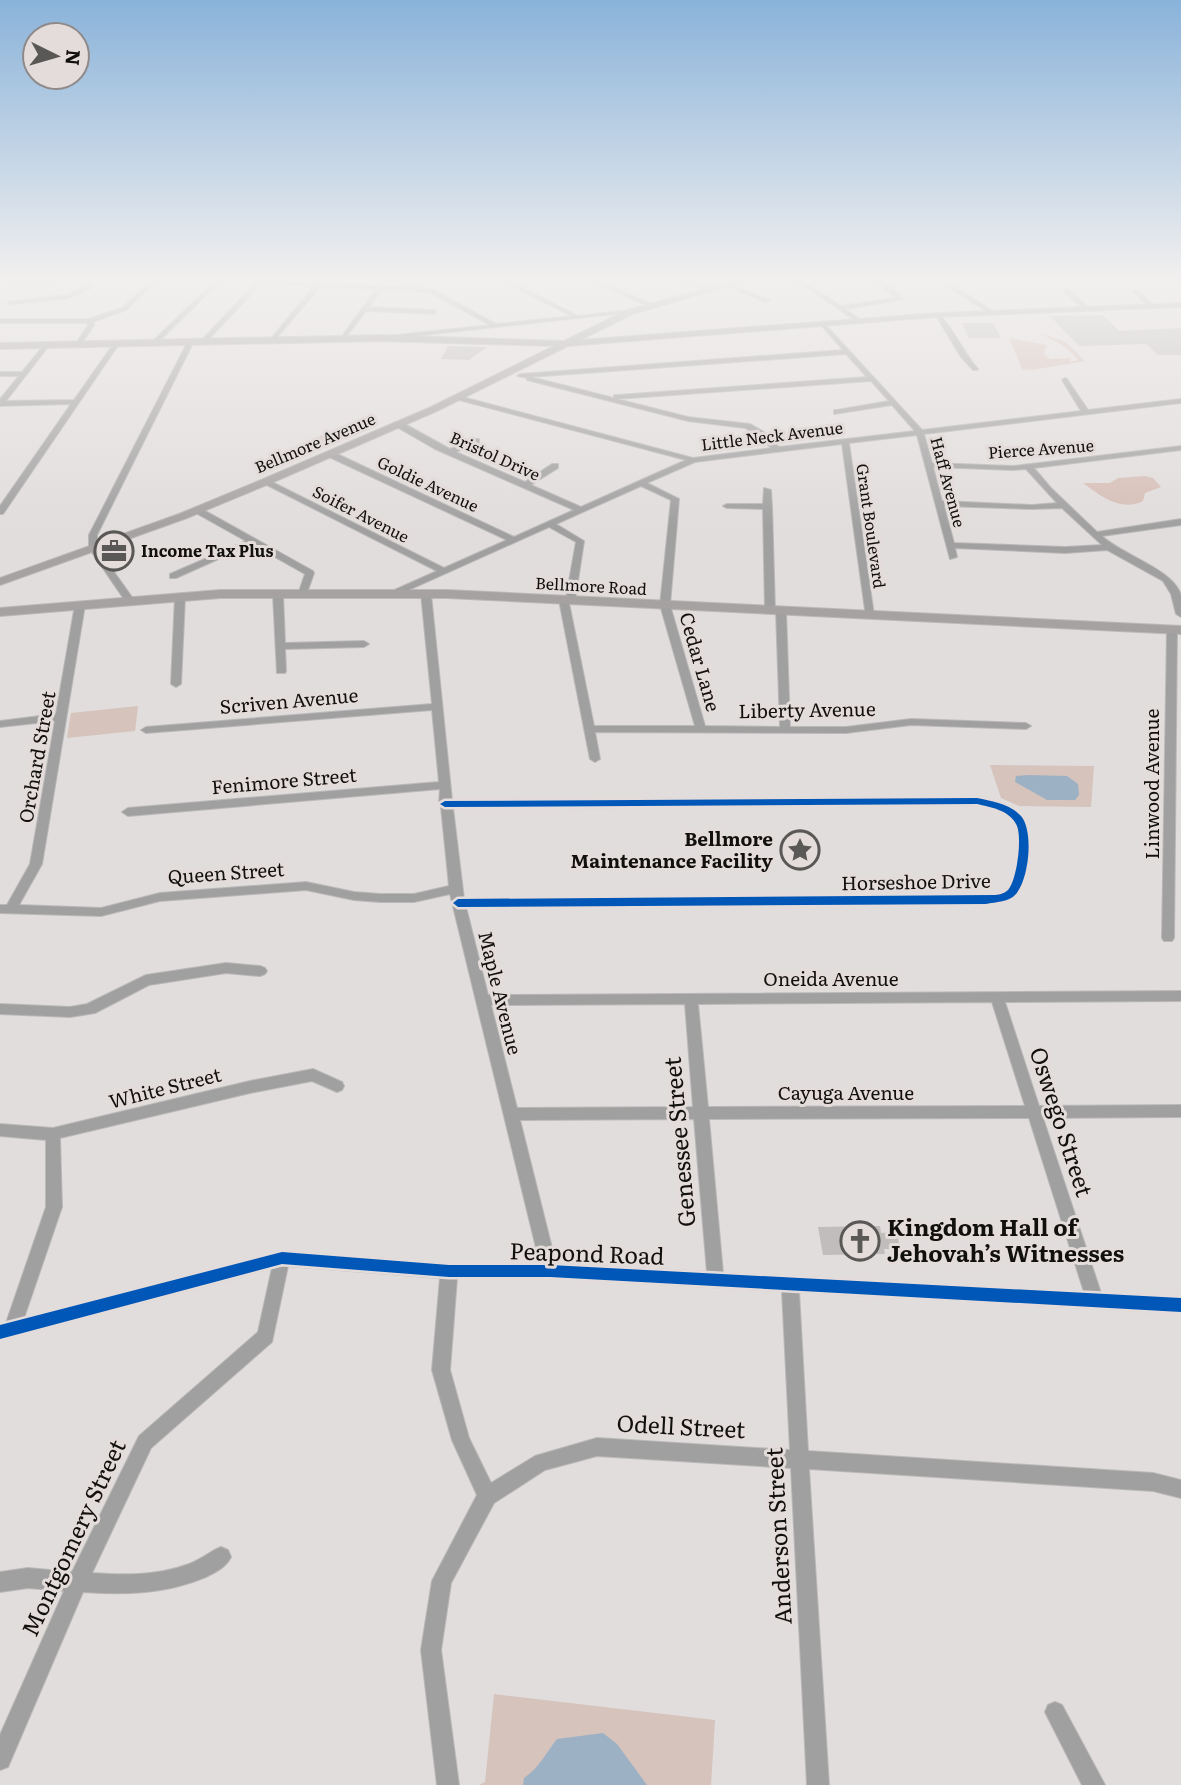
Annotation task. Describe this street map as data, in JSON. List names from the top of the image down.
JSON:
{
  "streets": {
    "main road": ["Bellmore Avenue", "Bellmore Road"],
    "street": [
      "Little Neck Avenue",
      "Pierce Avenue",
      "Bristol Drive",
      "Haff Avenue",
      "Goldie Avenue",
      "Soifer Avenue",
      "Grant Boulevard",
      "Cedar Lane",
      "Scriven Avenue",
      "Liberty Avenue",
      "Orchard Street",
      "Fenimore Street",
      "Linwood Avenue",
      "Queen Street",
      "Horseshoe Drive",
      "Oneida Avenue",
      "Maple Avenue",
      "White Street",
      "Cayuga Avenue",
      "Oswego Street",
      "Genessee Street",
      "Peapond Road",
      "Odell Street",
      "Anderson Street",
      "Montgomery Street"
    ]
  },
  "crossings": [
    ["Little Neck Avenue", "Bristol Drive"],
    ["Little Neck Avenue", "Haff Avenue"],
    ["Little Neck Avenue", "Goldie Avenue"],
    ["Little Neck Avenue", "Soifer Avenue"],
    ["Little Neck Avenue", "Grant Boulevard"],
    ["Little Neck Avenue", "Bellmore Road"],
    ["Bellmore Avenue", "Bristol Drive"],
    ["Bellmore Avenue", "Goldie Avenue"],
    ["Bellmore Avenue", "Soifer Avenue"],
    ["Pierce Avenue", "Haff Avenue"],
    ["Grant Boulevard", "Bellmore Road"],
    ["Bellmore Road", "Cedar Lane"],
    ["Bellmore Road", "Orchard Street"],
    ["Bellmore Road", "Linwood Avenue"],
    ["Bellmore Road", "Maple Avenue"],
    ["Cedar Lane", "Liberty Avenue"],
    ["Scriven Avenue", "Maple Avenue"],
    ["Orchard Street", "Queen Street"],
    ["Fenimore Street", "Maple Avenue"],
    ["Queen Street", "Maple Avenue"],
    ["Horseshoe Drive", "Maple Avenue"],
    ["Oneida Avenue", "Maple Avenue"],
    ["Oneida Avenue", "Oswego Street"],
    ["Oneida Avenue", "Genessee Street"],
    ["Maple Avenue", "Cayuga Avenue"],
    ["Maple Avenue", "Peapond Road"],
    ["Cayuga Avenue", "Oswego Street"],
    ["Cayuga Avenue", "Genessee Street"],
    ["Oswego Street", "Peapond Road"],
    ["Genessee Street", "Peapond Road"],
    ["Peapond Road", "Anderson Street"],
    ["Peapond Road", "Montgomery Street"],
    ["Odell Street", "Anderson Street"]
  ],
  "places": {
    "office": ["Income Tax Plus"],
    "place": ["Bellmore Maintenance Facility"],
    "church": ["Kingdom Hall of Jehovah’s Witnesses"]
  },
  "north": "right"
}
